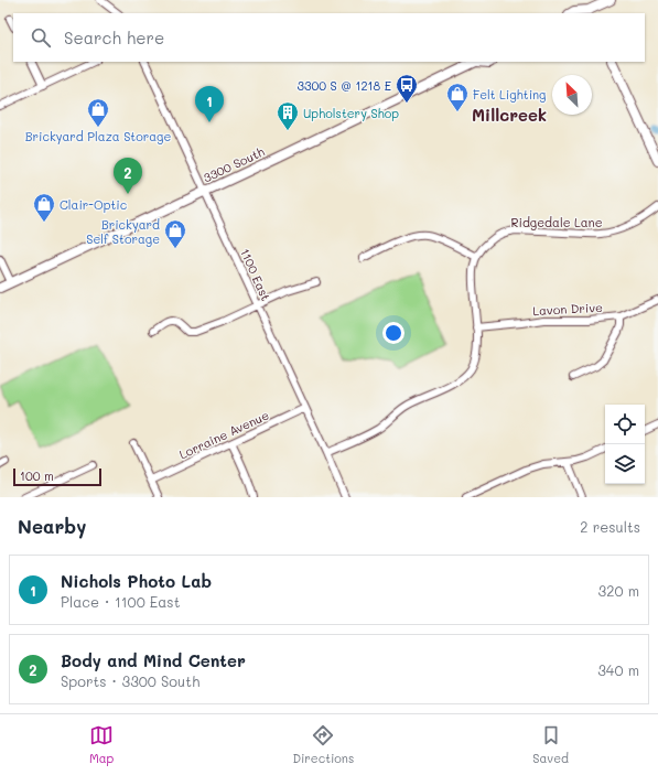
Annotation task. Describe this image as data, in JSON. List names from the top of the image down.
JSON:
{
  "streets": {
    "main road": ["3300 South"],
    "street": [
      "Ridgedale Lane",
      "1100 East",
      "Lavon Drive",
      "Lorraine Avenue"
    ]
  },
  "crossings": [
    ["3300 South", "1100 East"],
    ["1100 East", "Lorraine Avenue"]
  ],
  "districts": ["Millcreek"],
  "places": {
    "bus stop": ["3300 S @ 1218 E"],
    "shop": [
      "Felt Lighting",
      "Brickyard Plaza Storage",
      "Clair-Optic",
      "Brickyard Self Storage"
    ],
    "building": ["Upholstery Shop"]
  },
  "scale_bar": "100 m",
  "north": "top left",
  "page": {
    "search": "Search here",
    "pins": ["1", "2"],
    "scale": "100 m",
    "heading": ["Nearby", "2 results"],
    "list": [
      {
        "mark": "1",
        "name": "Nichols Photo Lab",
        "note": "Place · 1100 East",
        "value": "320 m"
      },
      {
        "mark": "2",
        "name": "Body and Mind Center",
        "note": "Sports · 3300 South",
        "value": "340 m"
      }
    ],
    "nav": ["Map", "Directions", "Saved"]
  }
}
